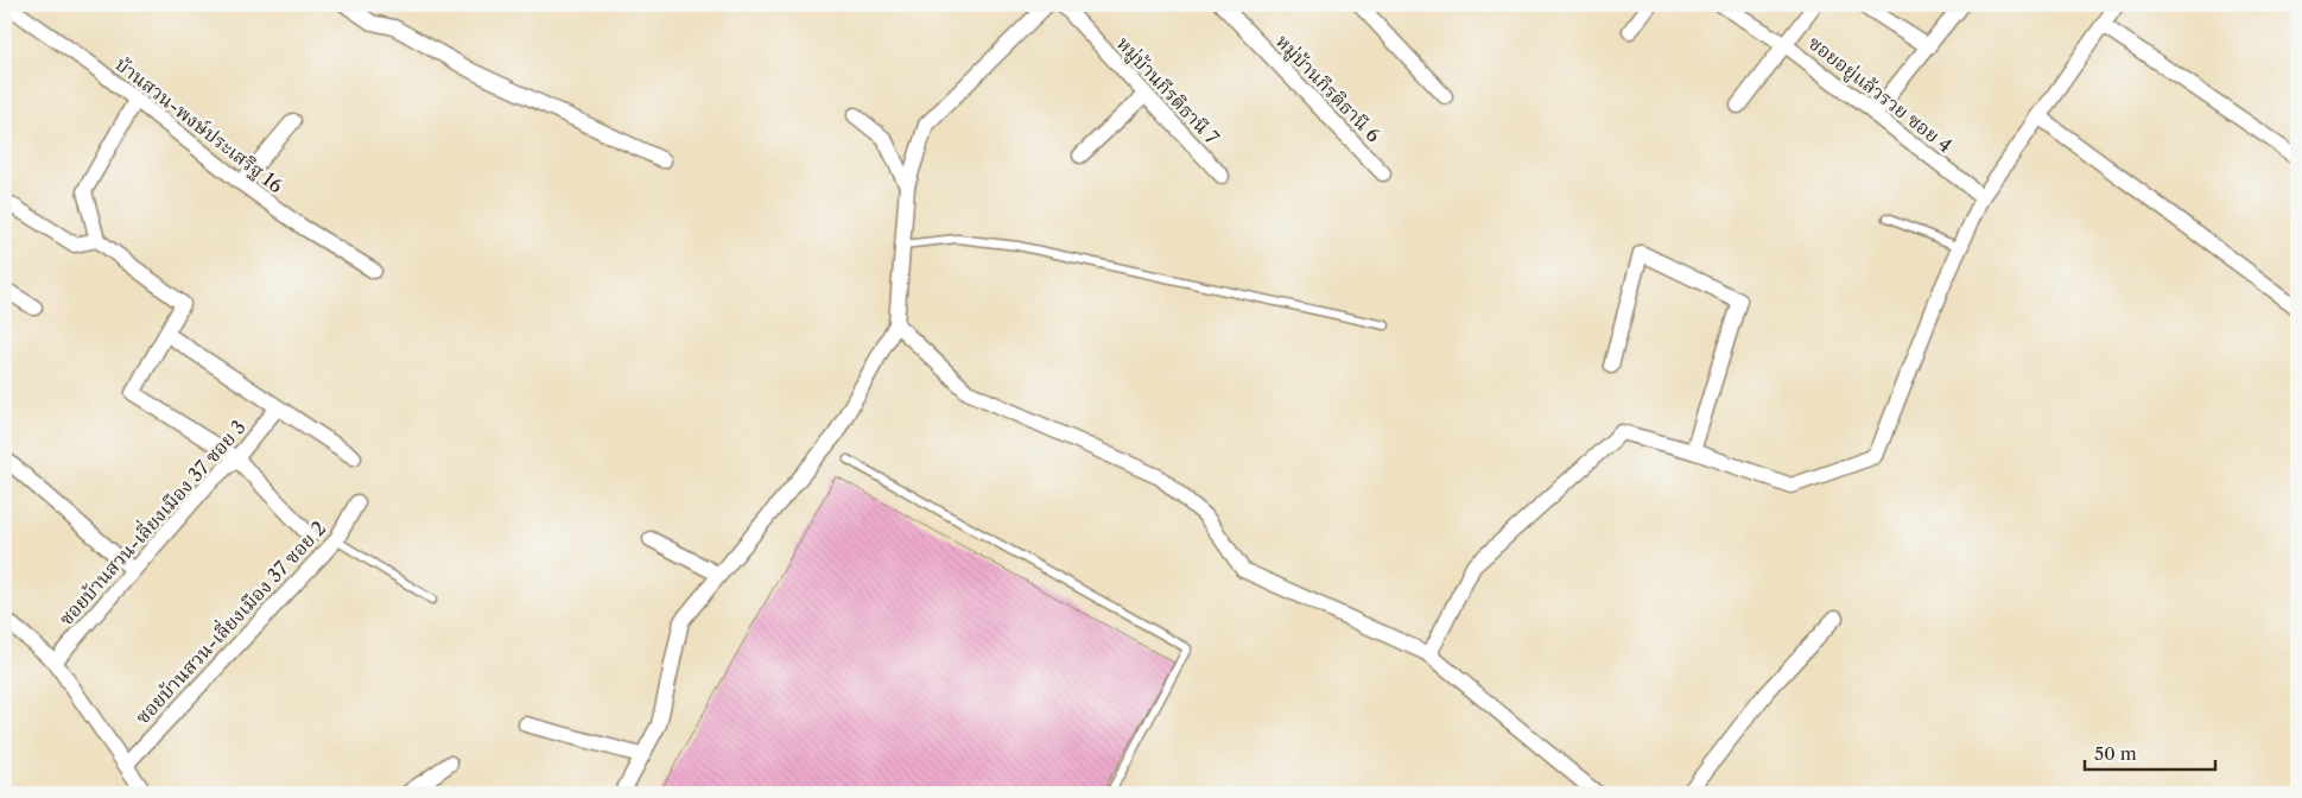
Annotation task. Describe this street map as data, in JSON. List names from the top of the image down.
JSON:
{
  "streets": {
    "street": [
      "หมู่บ้านกีรติธานี 6",
      "หมู่บ้านกีรติธานี 7",
      "ซอยอยู่แล้วรวย ซอย 4",
      "บ้านสวน-พงษ์ประเสริฐ 16",
      "ซอยบ้านสวน-เลี่ยงเมือง 37 ซอย 3",
      "ซอยบ้านสวน-เลี่ยงเมือง 37 ซอย 2"
    ]
  },
  "scale_bar": "50 m"
}
